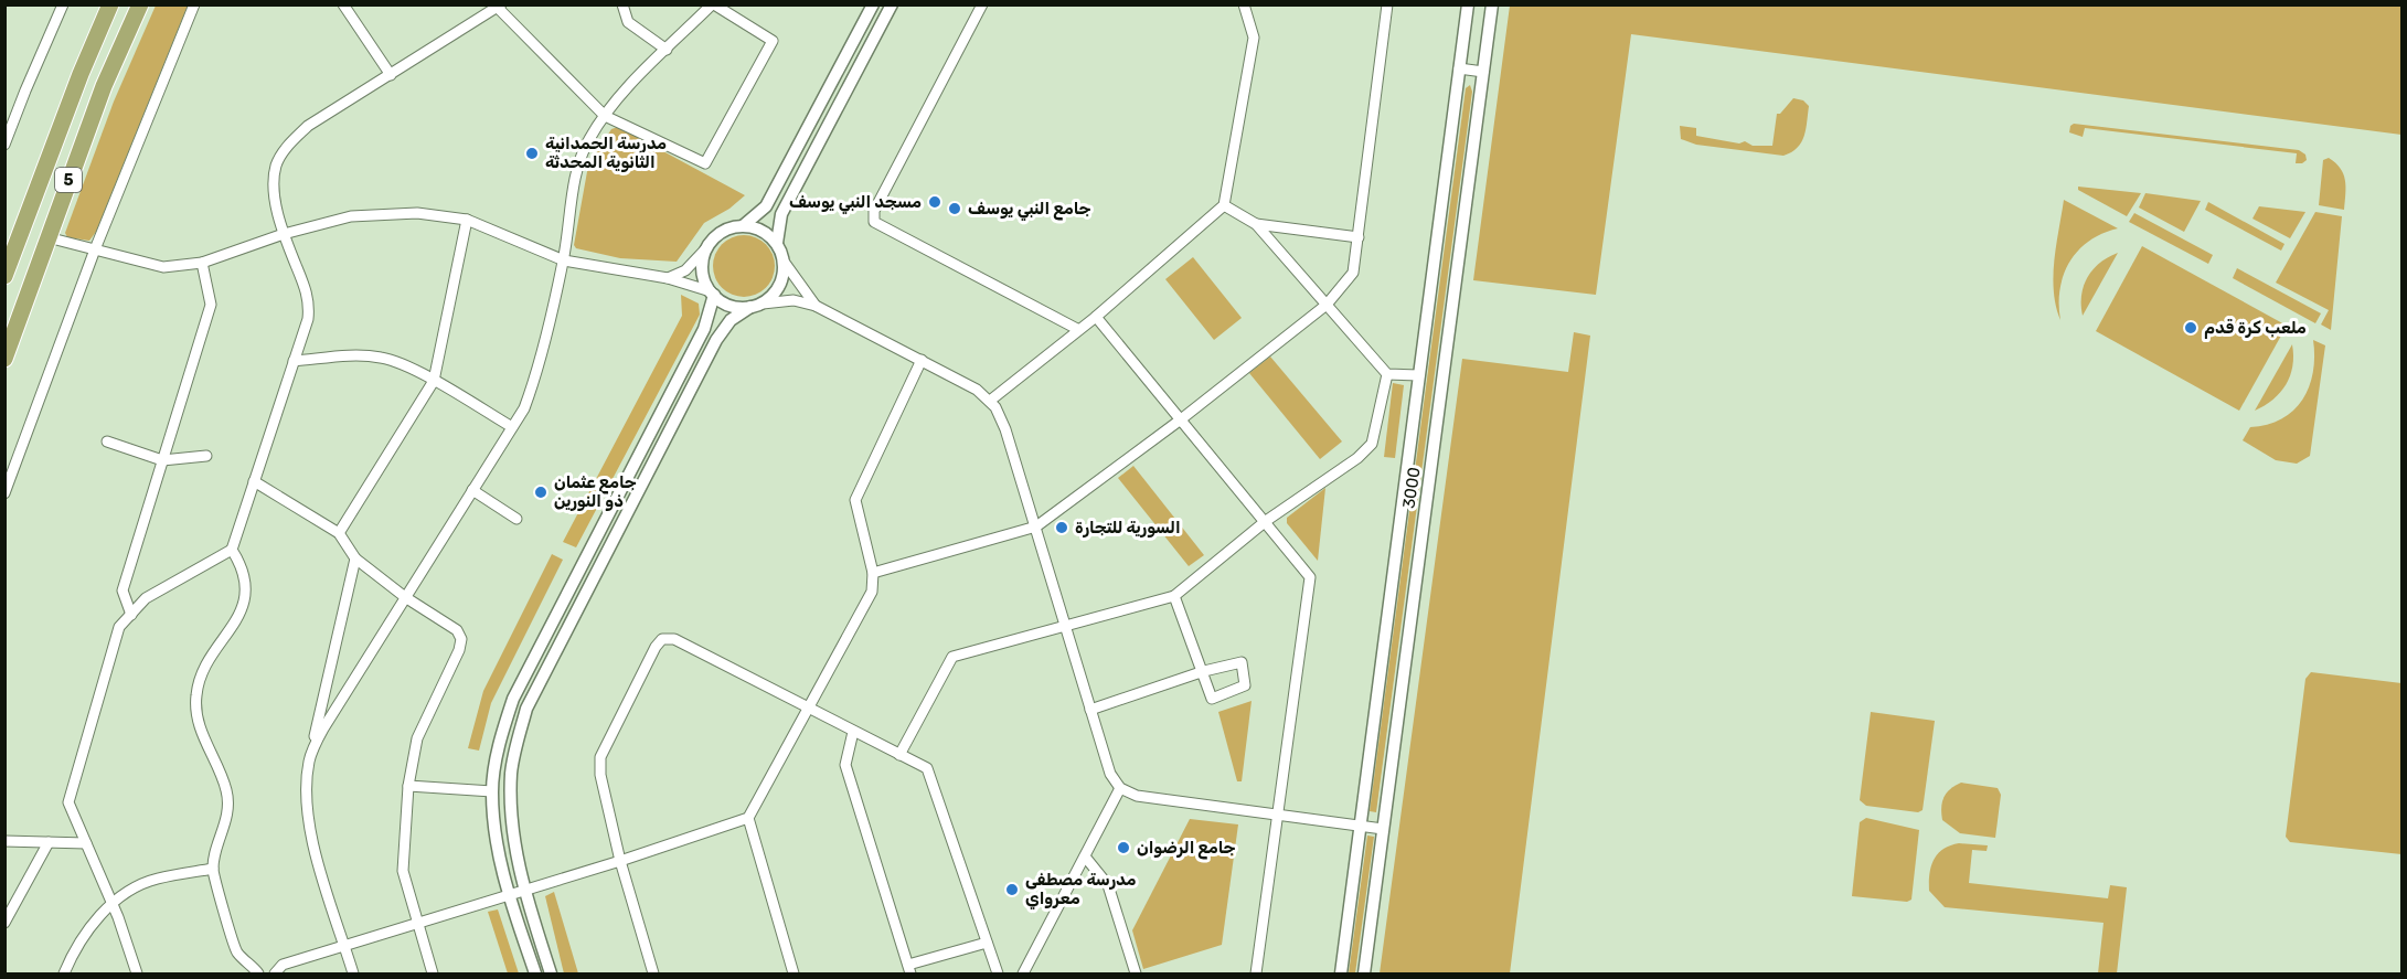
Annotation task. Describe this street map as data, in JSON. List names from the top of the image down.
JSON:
{
  "streets": {
    "highway": ["5"],
    "street": ["3000"]
  },
  "places": [
    "مدرسة الحمدانية الثانوية المحدثة",
    "مسجد النبي يوسف",
    "جامع النبي يوسف",
    "ملعب كرة قدم",
    "جامع عثمان ذو النورين",
    "السورية للتجارة",
    "جامع الرضوان",
    "مدرسة مصطفى معرواي"
  ]
}
